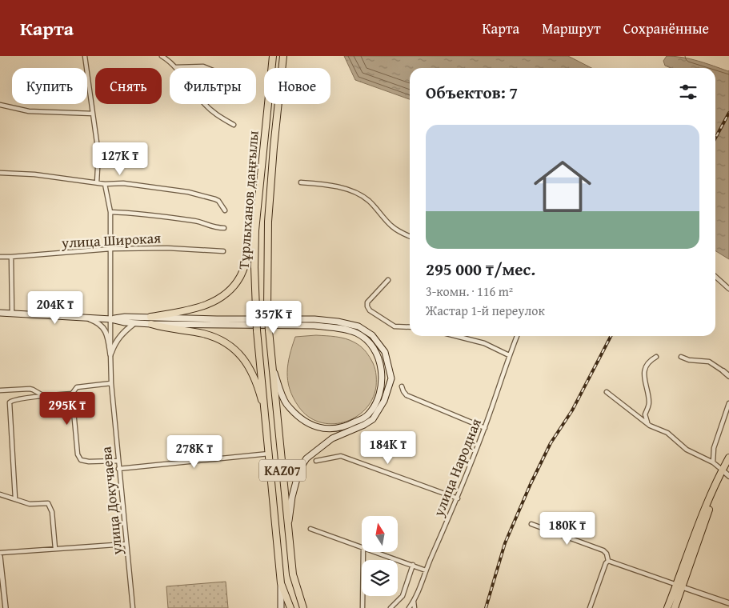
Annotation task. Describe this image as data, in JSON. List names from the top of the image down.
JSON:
{
  "streets": {
    "main road": ["Тұрлыханов даңғылы", "KAZ07"],
    "street": ["улица Широкая", "улица Народная", "улица Докучаева"]
  },
  "crossings": [
    ["улица Широкая", "улица Докучаева"]
  ],
  "north": "top",
  "page": {
    "header": "Карта",
    "nav": ["Карта", "Маршрут", "Сохранённые"],
    "chip": [
      "Купить",
      "Снять",
      "Фильтры",
      "Новое"
    ],
    "heading": "Объектов: 7",
    "list": [
      {
        "name": "295 000 ₸/мес.",
        "note": "3-комн. · 116 m² · Жастар 1-й переулок"
      }
    ],
    "price": [
      "127K ₸",
      "204K ₸",
      "357K ₸",
      "295K ₸",
      "184K ₸",
      "278K ₸",
      "180K ₸"
    ]
  }
}
